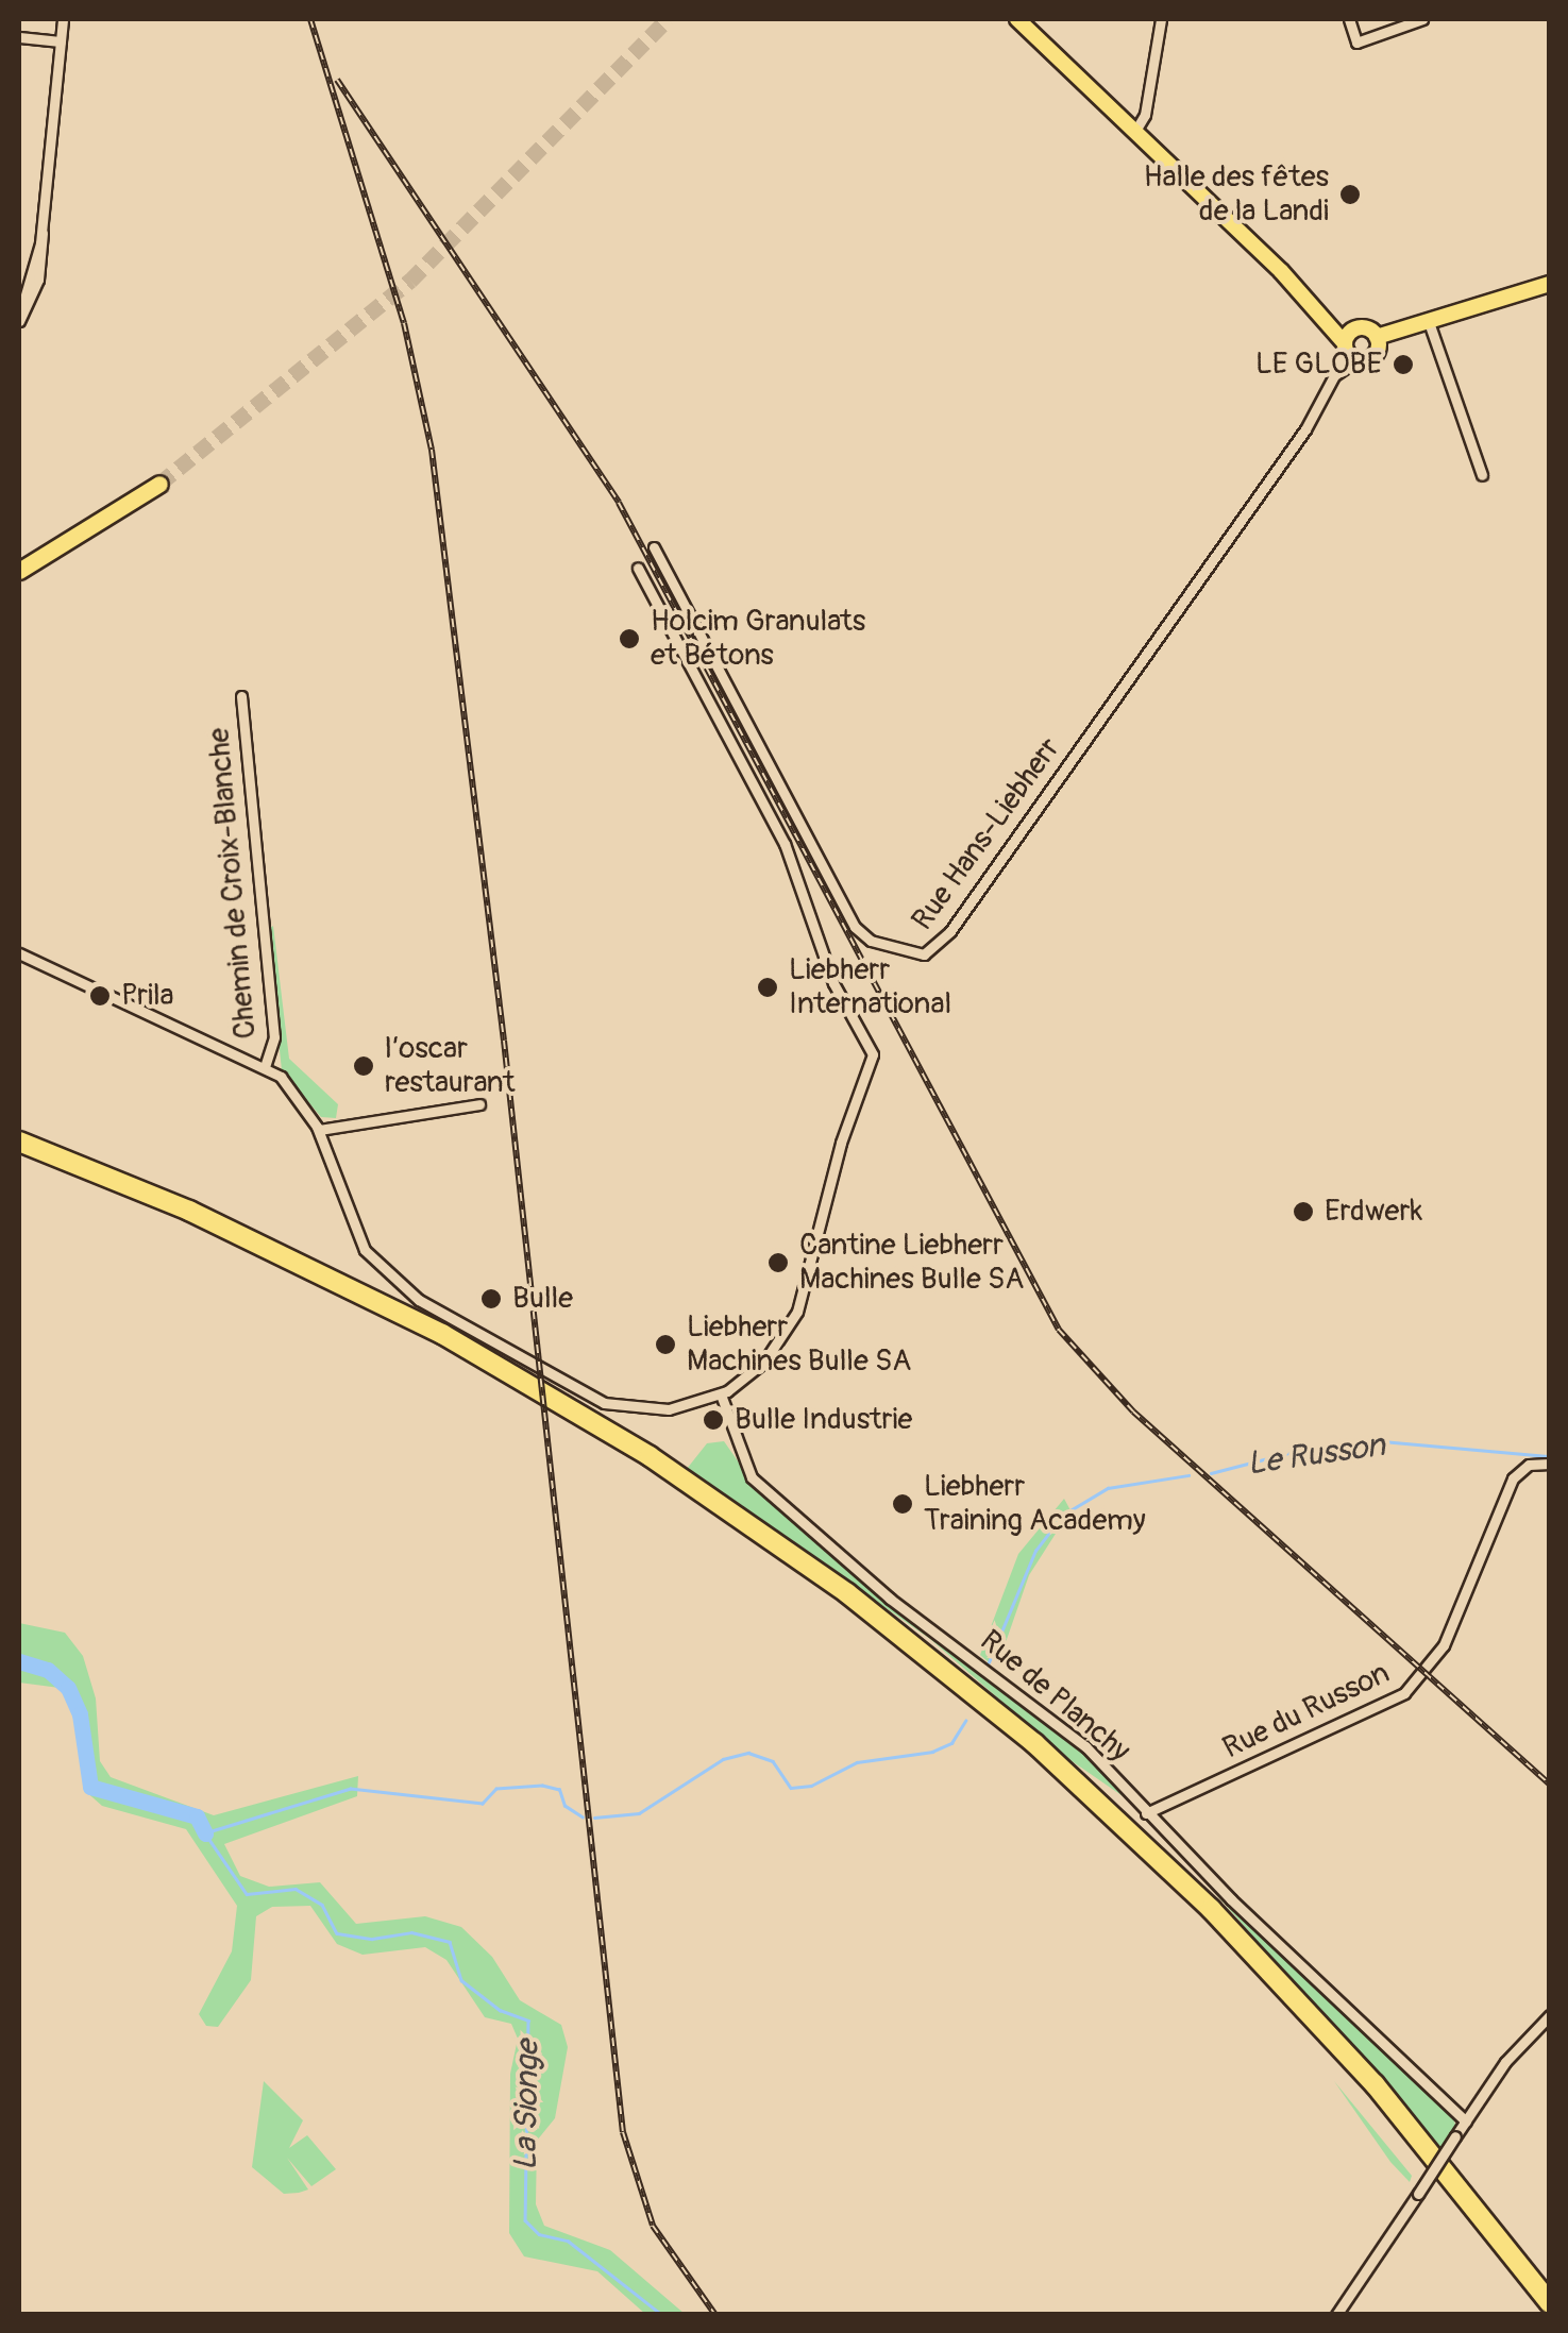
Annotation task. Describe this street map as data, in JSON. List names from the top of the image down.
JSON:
{
  "streets": {
    "street": [
      "Rue Hans-Liebherr",
      "Chemin de Croix-Blanche",
      "Rue de Planchy",
      "Rue du Russon"
    ]
  },
  "crossings": [
    ["Rue de Planchy", "Rue du Russon"]
  ],
  "water": ["Le Russon", "La Sionge"],
  "places": [
    "Halle des fêtes de la Landi",
    "LE GLOBE",
    "Holcim Granulats et Bétons",
    "Liebherr International",
    "Prila",
    "l’oscar restaurant",
    "Erdwerk",
    "Cantine Liebherr Machines Bulle SA",
    "Bulle",
    "Liebherr Machines Bulle SA",
    "Bulle Industrie",
    "Liebherr Training Academy"
  ]
}
